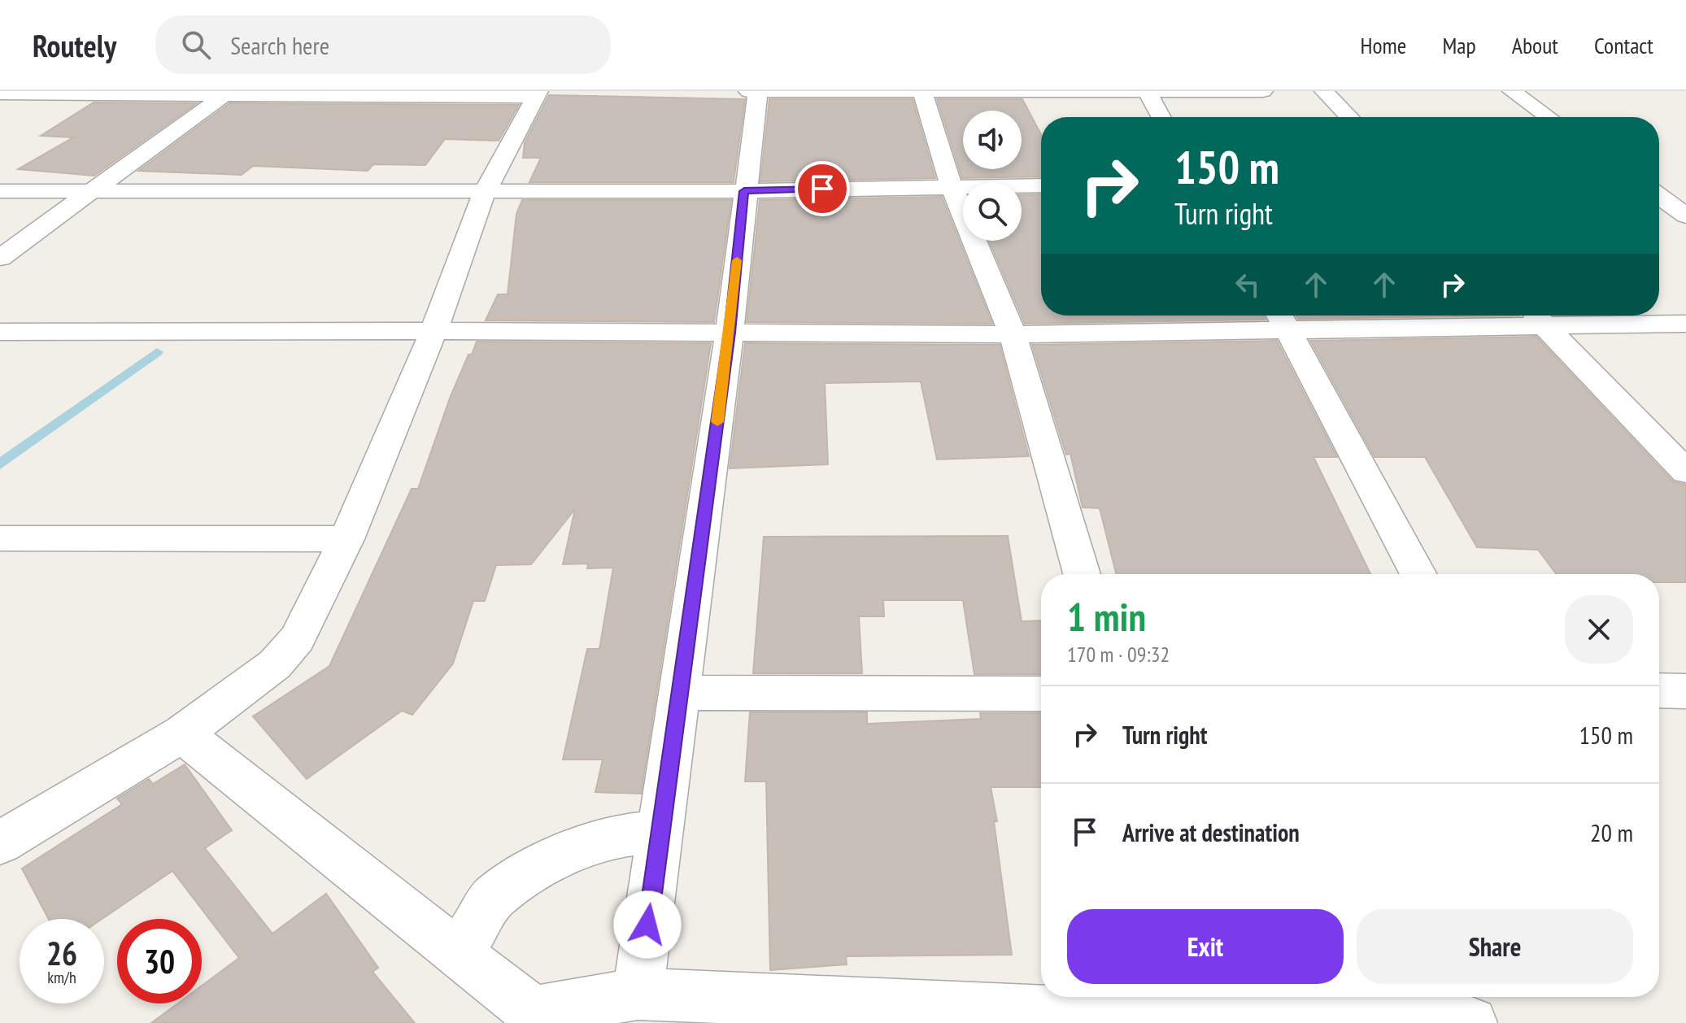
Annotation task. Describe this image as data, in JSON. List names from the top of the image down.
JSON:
{
  "page": {
    "header": "Routely",
    "search": "Search here",
    "nav": [
      "Home",
      "Map",
      "About",
      "Contact"
    ],
    "turn": ["150 m", "Turn right"],
    "heading": ["1 min", "170 m · 09:32"],
    "list": [
      {
        "name": "Turn right",
        "value": "150 m"
      },
      {
        "name": "Arrive at destination",
        "value": "20 m"
      }
    ],
    "buttons": ["Exit", "Share"],
    "speed": "26 km/h",
    "limit": "30"
  }
}
